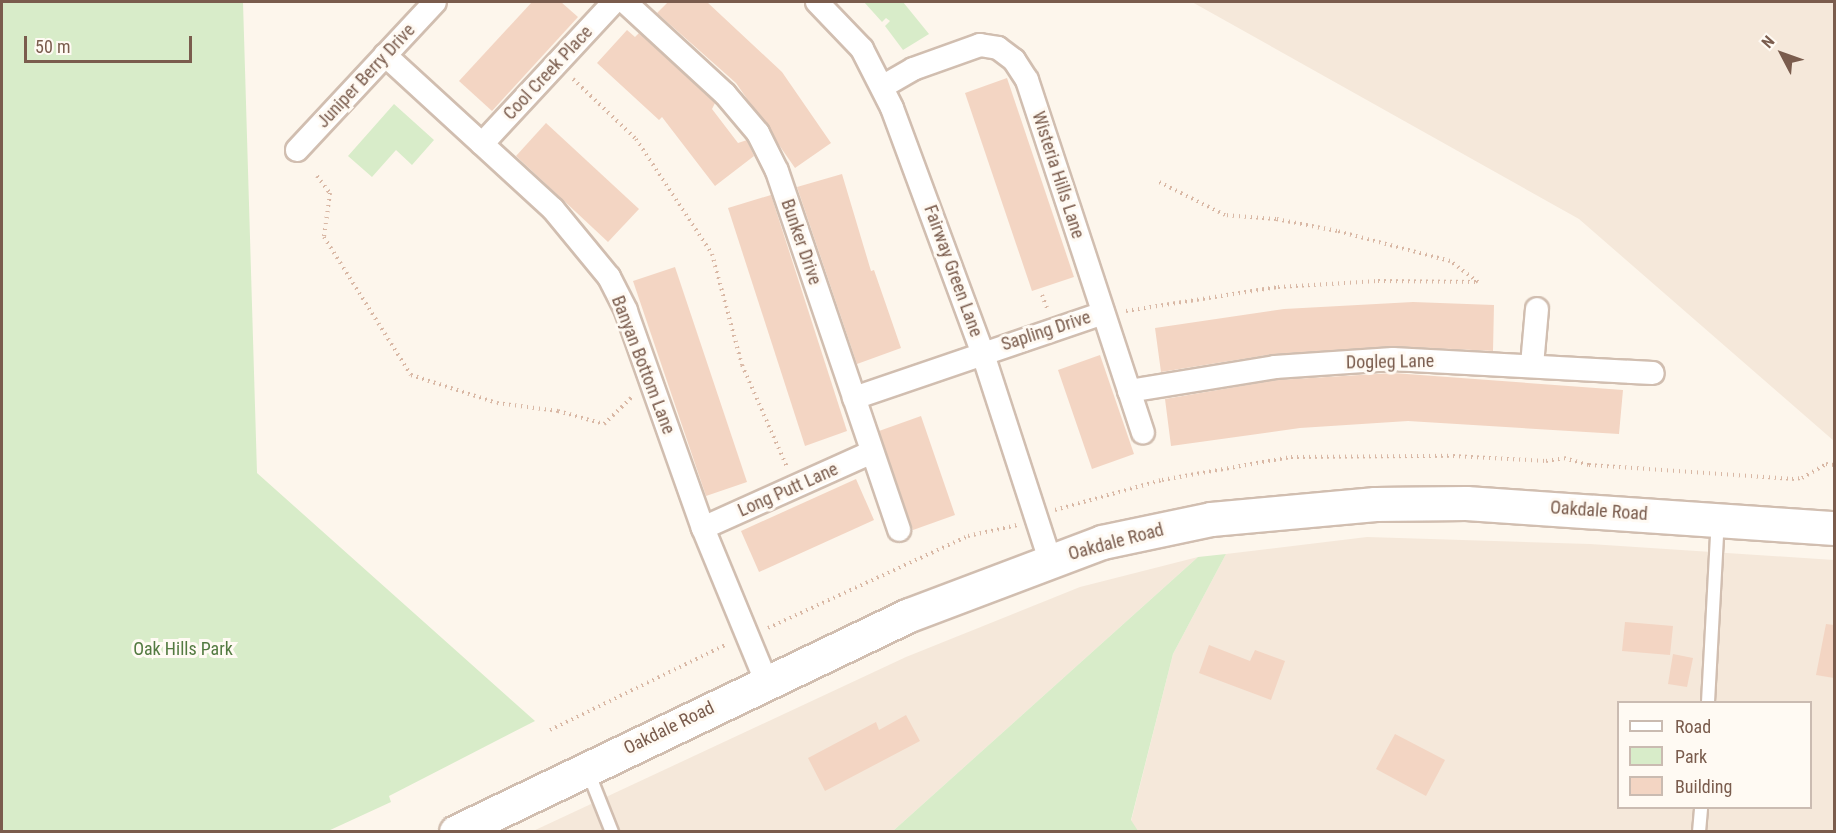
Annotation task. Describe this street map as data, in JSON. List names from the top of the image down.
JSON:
{
  "streets": {
    "main road": ["Oakdale Road"],
    "street": [
      "Cool Creek Place",
      "Juniper Berry Drive",
      "Wisteria Hills Lane",
      "Bunker Drive",
      "Fairway Green Lane",
      "Sapling Drive",
      "Dogleg Lane",
      "Banyan Bottom Lane",
      "Long Putt Lane"
    ]
  },
  "crossings": [
    ["Cool Creek Place", "Banyan Bottom Lane"],
    ["Juniper Berry Drive", "Banyan Bottom Lane"],
    ["Wisteria Hills Lane", "Fairway Green Lane"],
    ["Wisteria Hills Lane", "Sapling Drive"],
    ["Wisteria Hills Lane", "Dogleg Lane"],
    ["Bunker Drive", "Sapling Drive"],
    ["Bunker Drive", "Long Putt Lane"],
    ["Fairway Green Lane", "Sapling Drive"],
    ["Fairway Green Lane", "Oakdale Road"],
    ["Banyan Bottom Lane", "Long Putt Lane"],
    ["Banyan Bottom Lane", "Oakdale Road"]
  ],
  "parks": ["Oak Hills Park"],
  "legend": ["Road", "Park", "Building"],
  "scale_bar": "50 m",
  "north": "top left"
}
